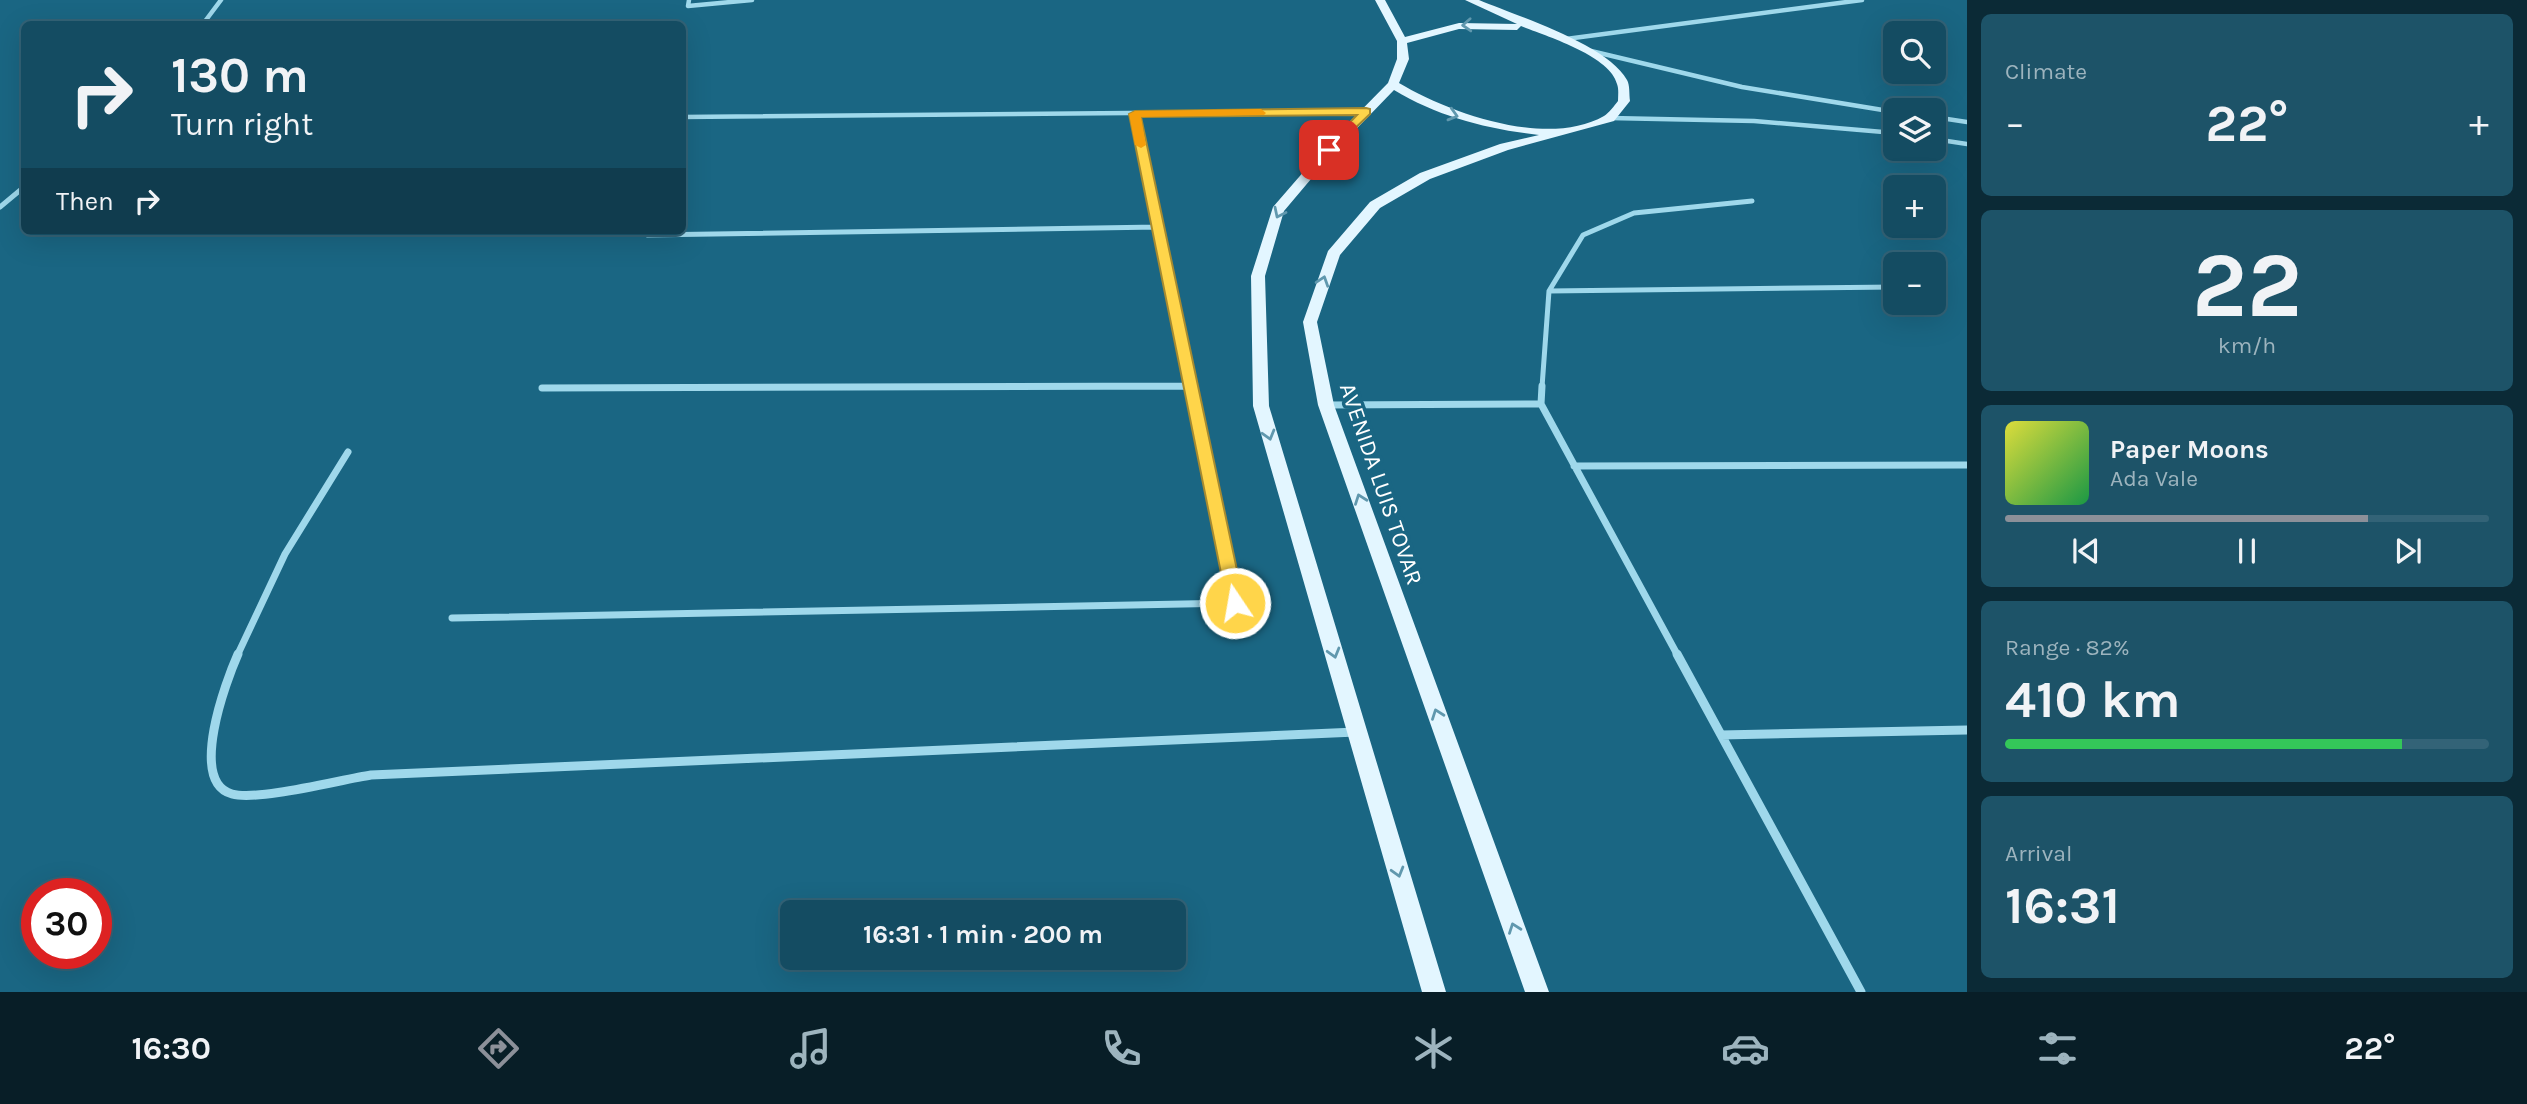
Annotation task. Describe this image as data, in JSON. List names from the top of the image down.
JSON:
{
  "streets": {
    "main road": ["AVENIDA LUIS TOVAR"]
  },
  "page": {
    "tile": [
      "Climate",
      ["22", "km/h"],
      ["Range · 82%", "410 km"],
      ["Arrival", "16:31"]
    ],
    "map_buttons": ["+", "−"],
    "turn": ["130 m", "Turn right"],
    "heat": ["−", "22°", "+"],
    "then": "Then",
    "song": ["Paper Moons", "Ada Vale"],
    "limit": "30",
    "trip": "16:31 · 1 min · 200 m",
    "tabs": ["16:30", "22°"]
  }
}
